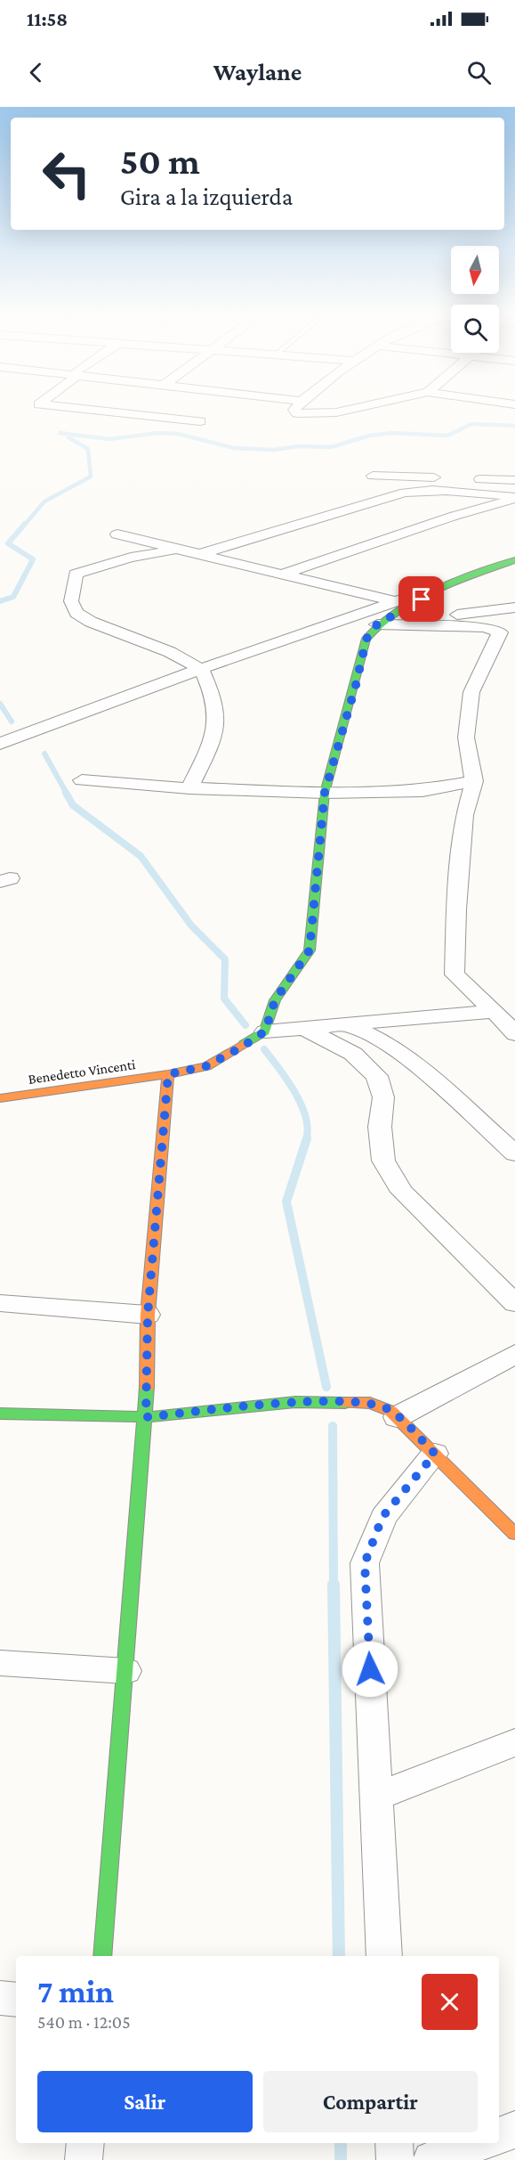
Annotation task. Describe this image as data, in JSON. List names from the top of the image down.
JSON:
{
  "streets": {
    "street": ["Benedetto Vincenti"]
  },
  "north": "bottom",
  "page": {
    "status": "11:58",
    "header": "Waylane",
    "turn": ["50 m", "Gira a la izquierda"],
    "heading": ["7 min", "540 m · 12:05"],
    "buttons": ["Salir", "Compartir"]
  }
}
